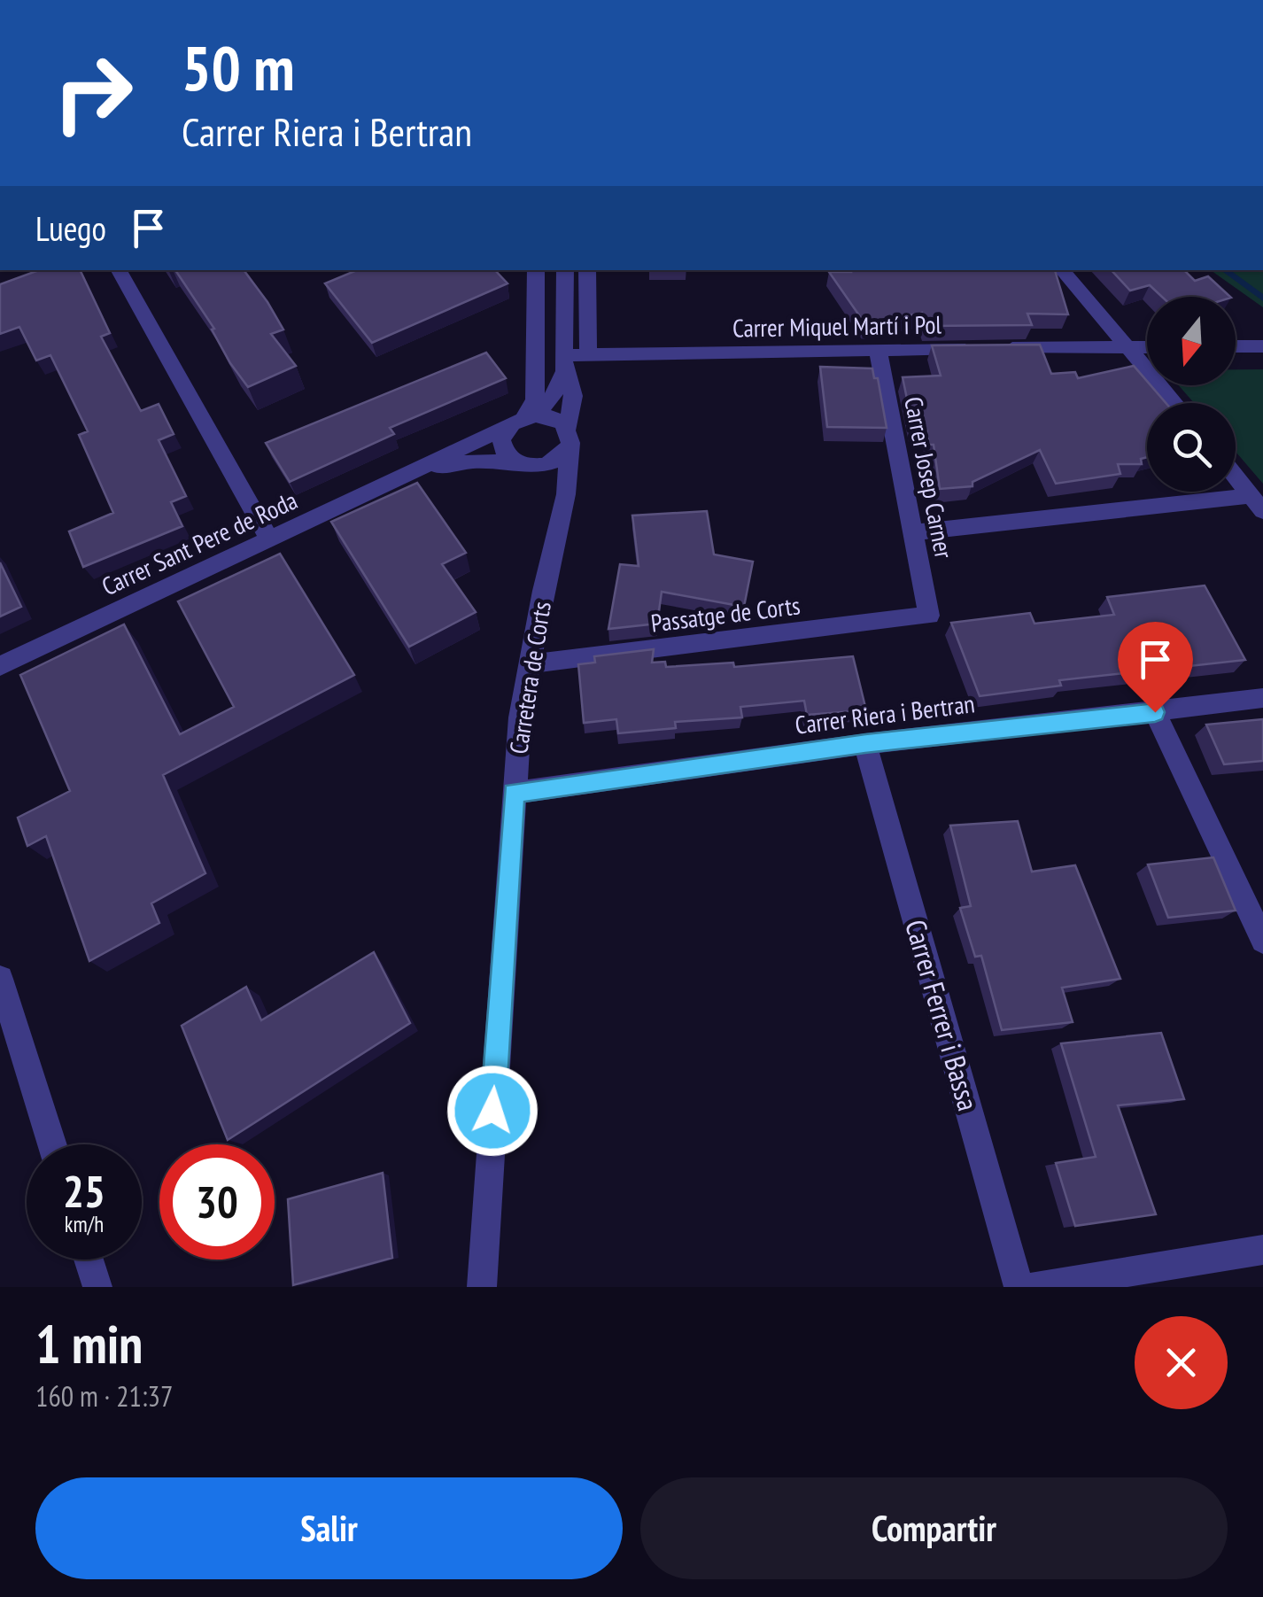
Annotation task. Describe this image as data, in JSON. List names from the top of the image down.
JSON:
{
  "streets": {
    "street": [
      "Carrer Miquel Martí i Pol",
      "Carrer Josep Carner",
      "Carrer Sant Pere de Roda",
      "Passatge de Corts",
      "Carretera de Corts",
      "Carrer Riera i Bertran",
      "Carrer Ferrer i Bassa"
    ]
  },
  "crossings": [
    ["Carrer Miquel Martí i Pol", "Carrer Josep Carner"],
    ["Carrer Miquel Martí i Pol", "Carretera de Corts"],
    ["Carrer Josep Carner", "Passatge de Corts"],
    ["Carrer Sant Pere de Roda", "Carretera de Corts"],
    ["Passatge de Corts", "Carretera de Corts"],
    ["Carretera de Corts", "Carrer Riera i Bertran"],
    ["Carrer Riera i Bertran", "Carrer Ferrer i Bassa"]
  ],
  "north": "bottom",
  "page": {
    "turn": ["50 m", "Carrer Riera i Bertran"],
    "then": "Luego",
    "speed": "25 km/h",
    "limit": "30",
    "heading": ["1 min", "160 m · 21:37"],
    "buttons": ["Salir", "Compartir"]
  }
}
